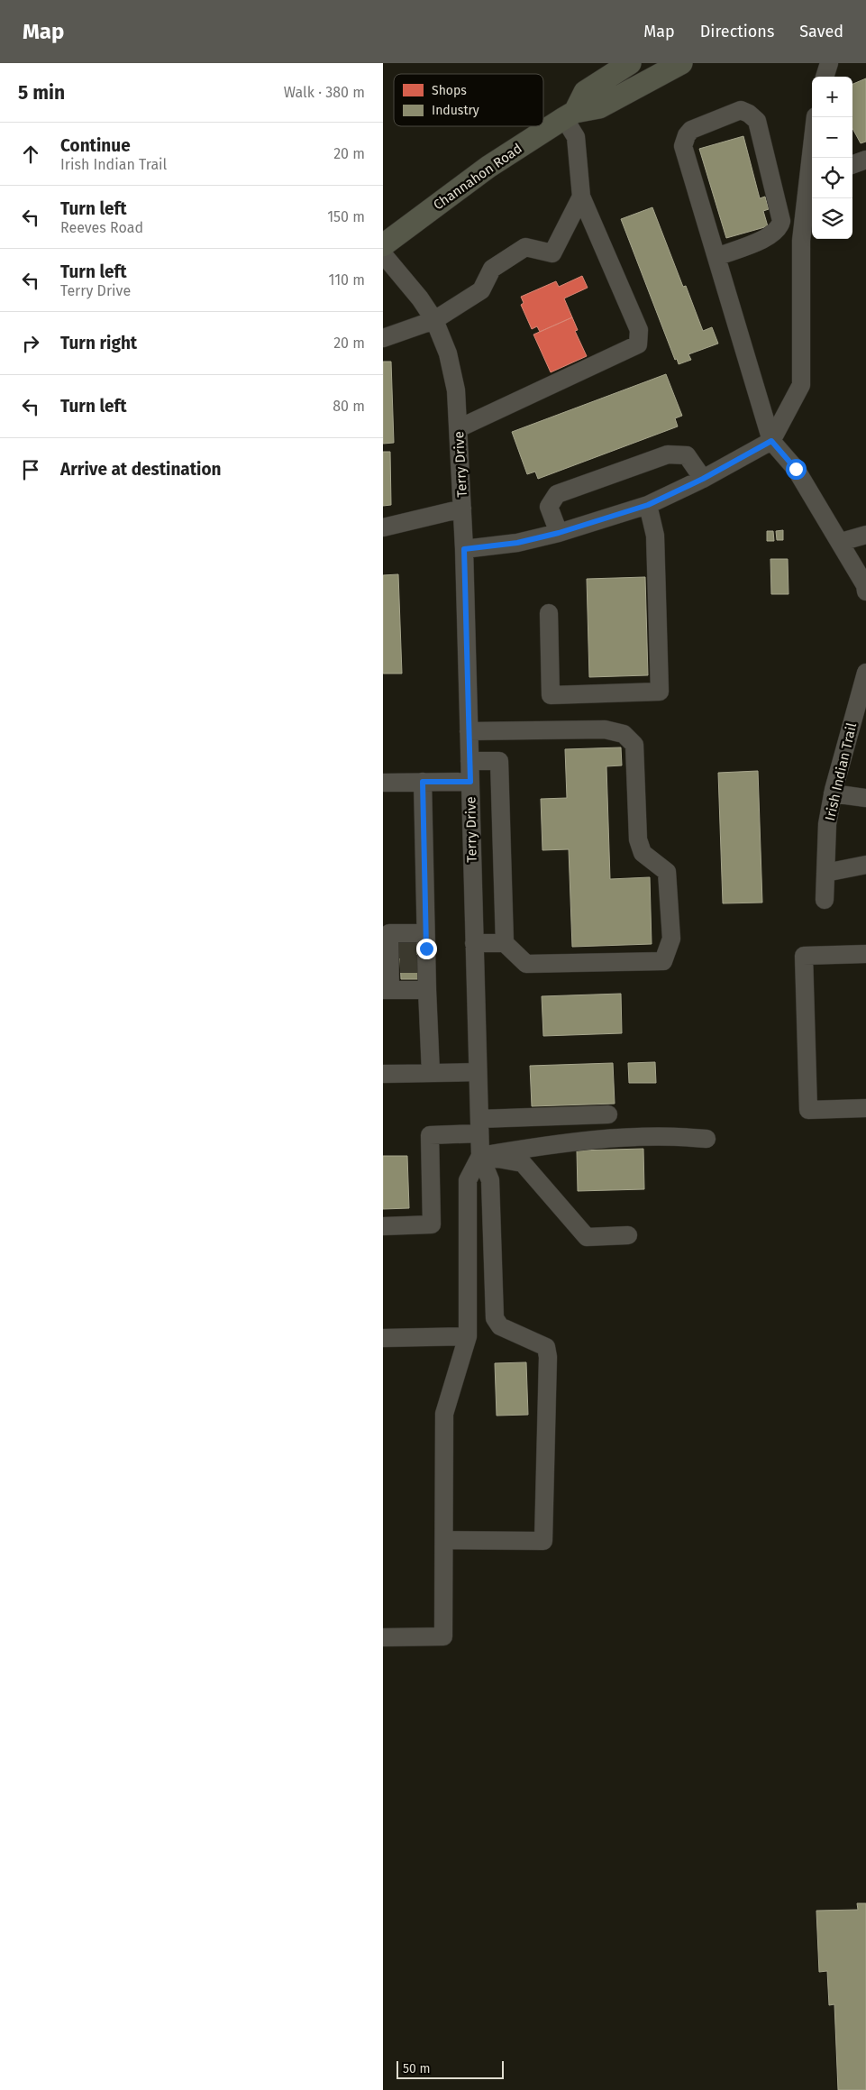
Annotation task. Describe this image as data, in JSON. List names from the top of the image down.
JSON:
{
  "streets": {
    "main road": ["Channahon Road"],
    "street": ["Terry Drive", "Irish Indian Trail"]
  },
  "legend": ["Shops", "Industry"],
  "scale_bar": "50 m",
  "page": {
    "header": "Map",
    "nav": ["Map", "Directions", "Saved"],
    "heading": ["5 min", "Walk · 380 m"],
    "map_buttons": ["+", "−"],
    "list": [
      ["Continue", "Irish Indian Trail", "20 m"],
      ["Turn left", "Reeves Road", "150 m"],
      ["Turn left", "Terry Drive", "110 m"],
      ["Turn right", "20 m"],
      ["Turn left", "80 m"],
      "Arrive at destination"
    ],
    "scale": "50 m"
  }
}
